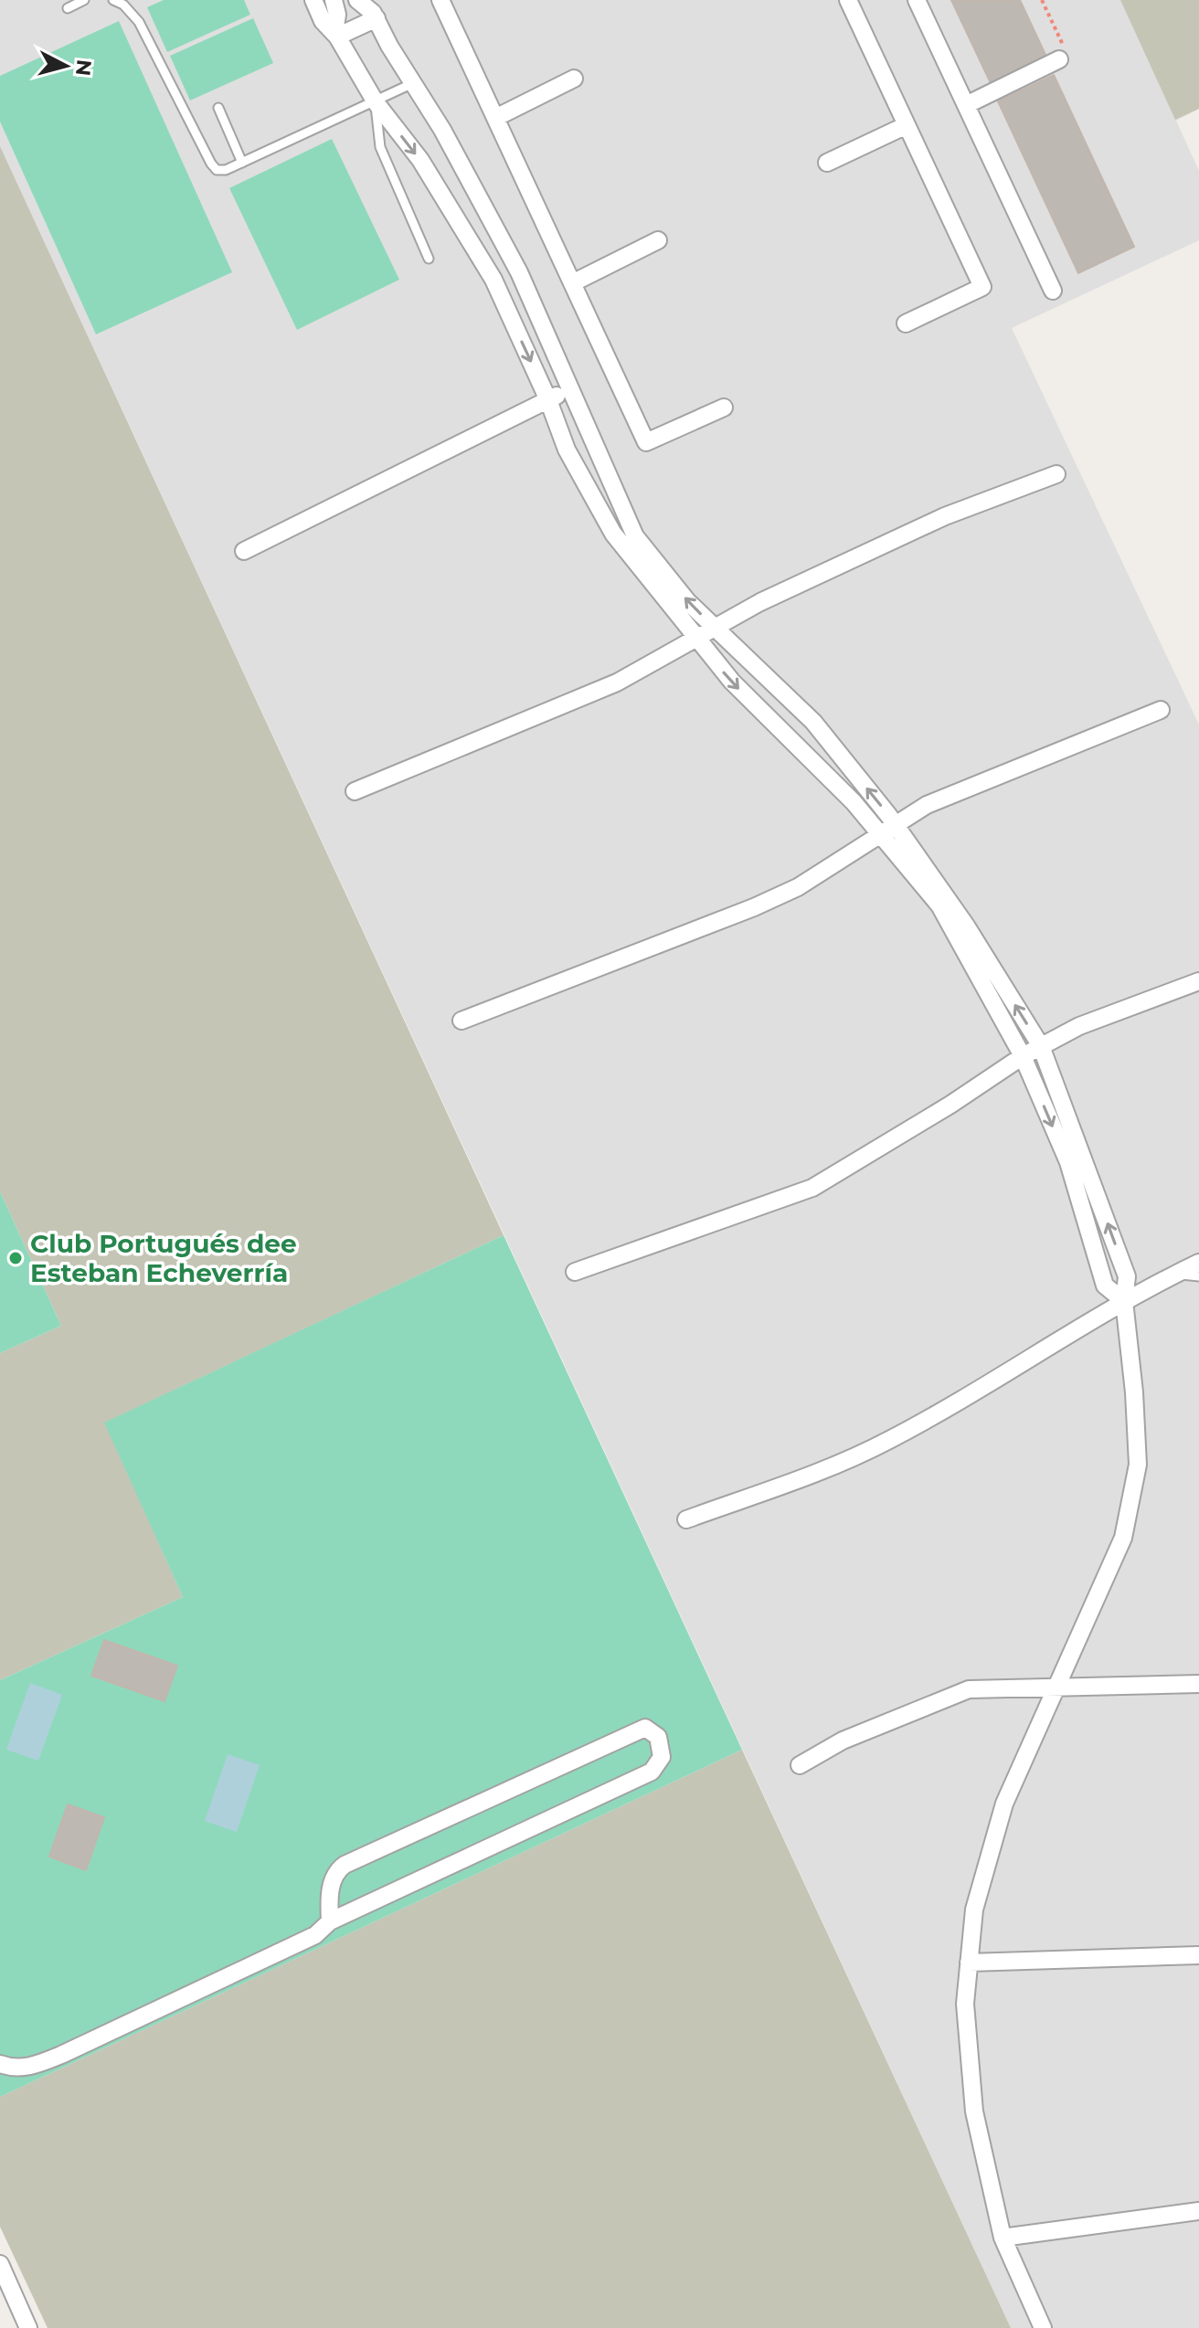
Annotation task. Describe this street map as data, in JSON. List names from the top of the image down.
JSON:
{
  "places": ["Club Portugués dee Esteban Echeverría"],
  "north": "right"
}
